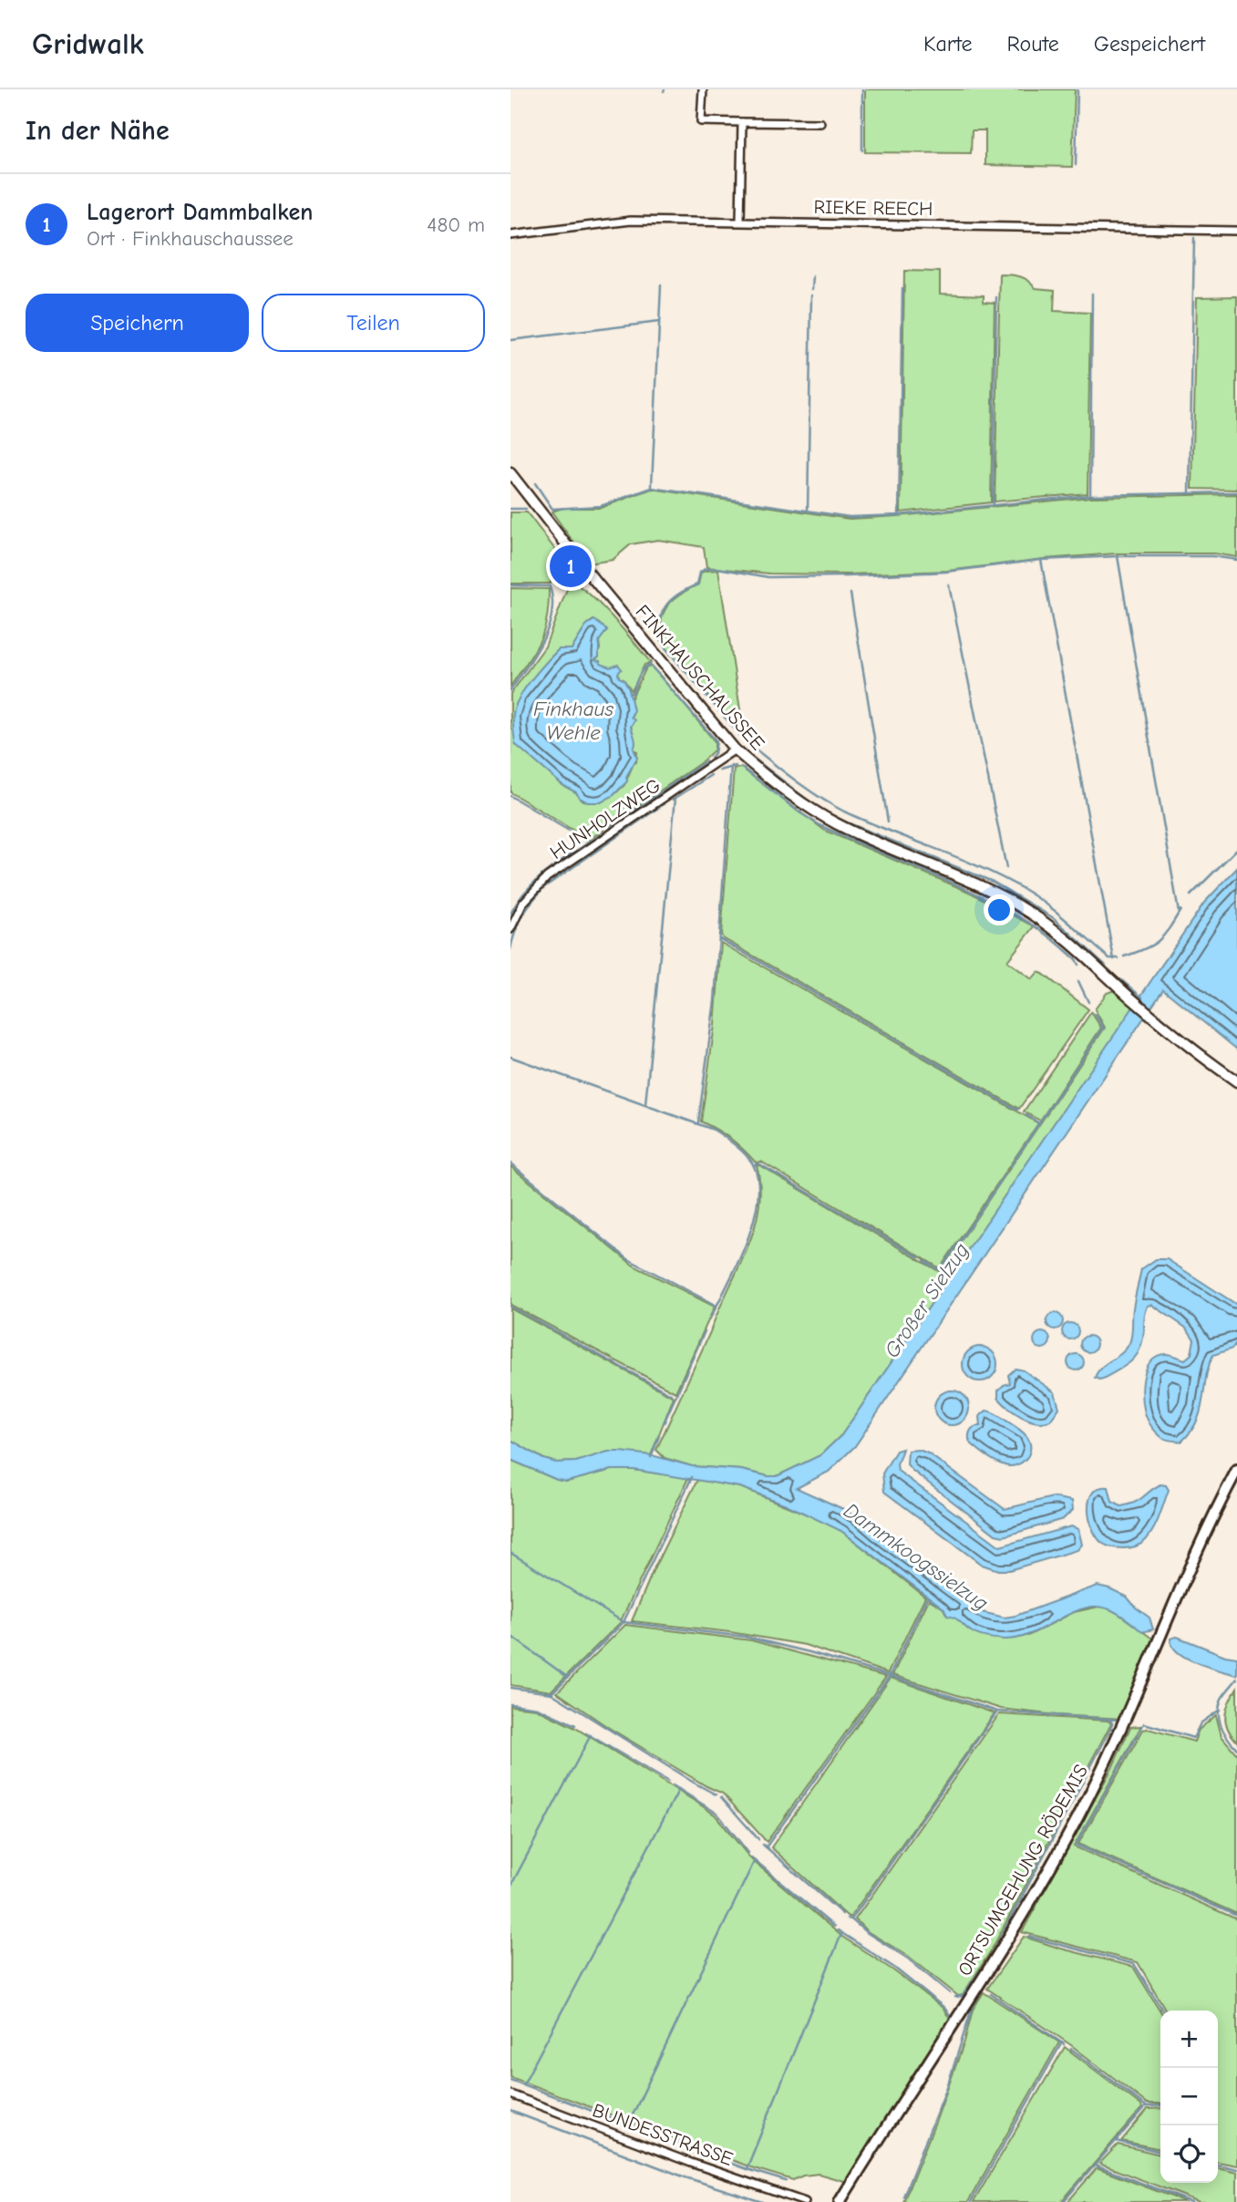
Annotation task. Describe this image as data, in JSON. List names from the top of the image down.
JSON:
{
  "streets": {
    "main road": ["ORTSUMGEHUNG RÖDEMIS"],
    "street": [
      "RIEKE REECH",
      "FINKHAUSCHAUSSEE",
      "HUNHOLZWEG",
      "BUNDESSTRASSE"
    ]
  },
  "crossings": [
    ["FINKHAUSCHAUSSEE", "HUNHOLZWEG"]
  ],
  "water": ["Finkhaus Wehle", "Großer Sielzug", "Dammkoogssielzug"],
  "page": {
    "header": "Gridwalk",
    "nav": ["Karte", "Route", "Gespeichert"],
    "heading": "In der Nähe",
    "list": [
      {
        "mark": "1",
        "name": "Lagerort Dammbalken",
        "note": "Ort · Finkhauschaussee",
        "value": "480 m"
      }
    ],
    "buttons": ["Speichern", "Teilen"],
    "pins": "1",
    "map_buttons": ["+", "−"]
  }
}
